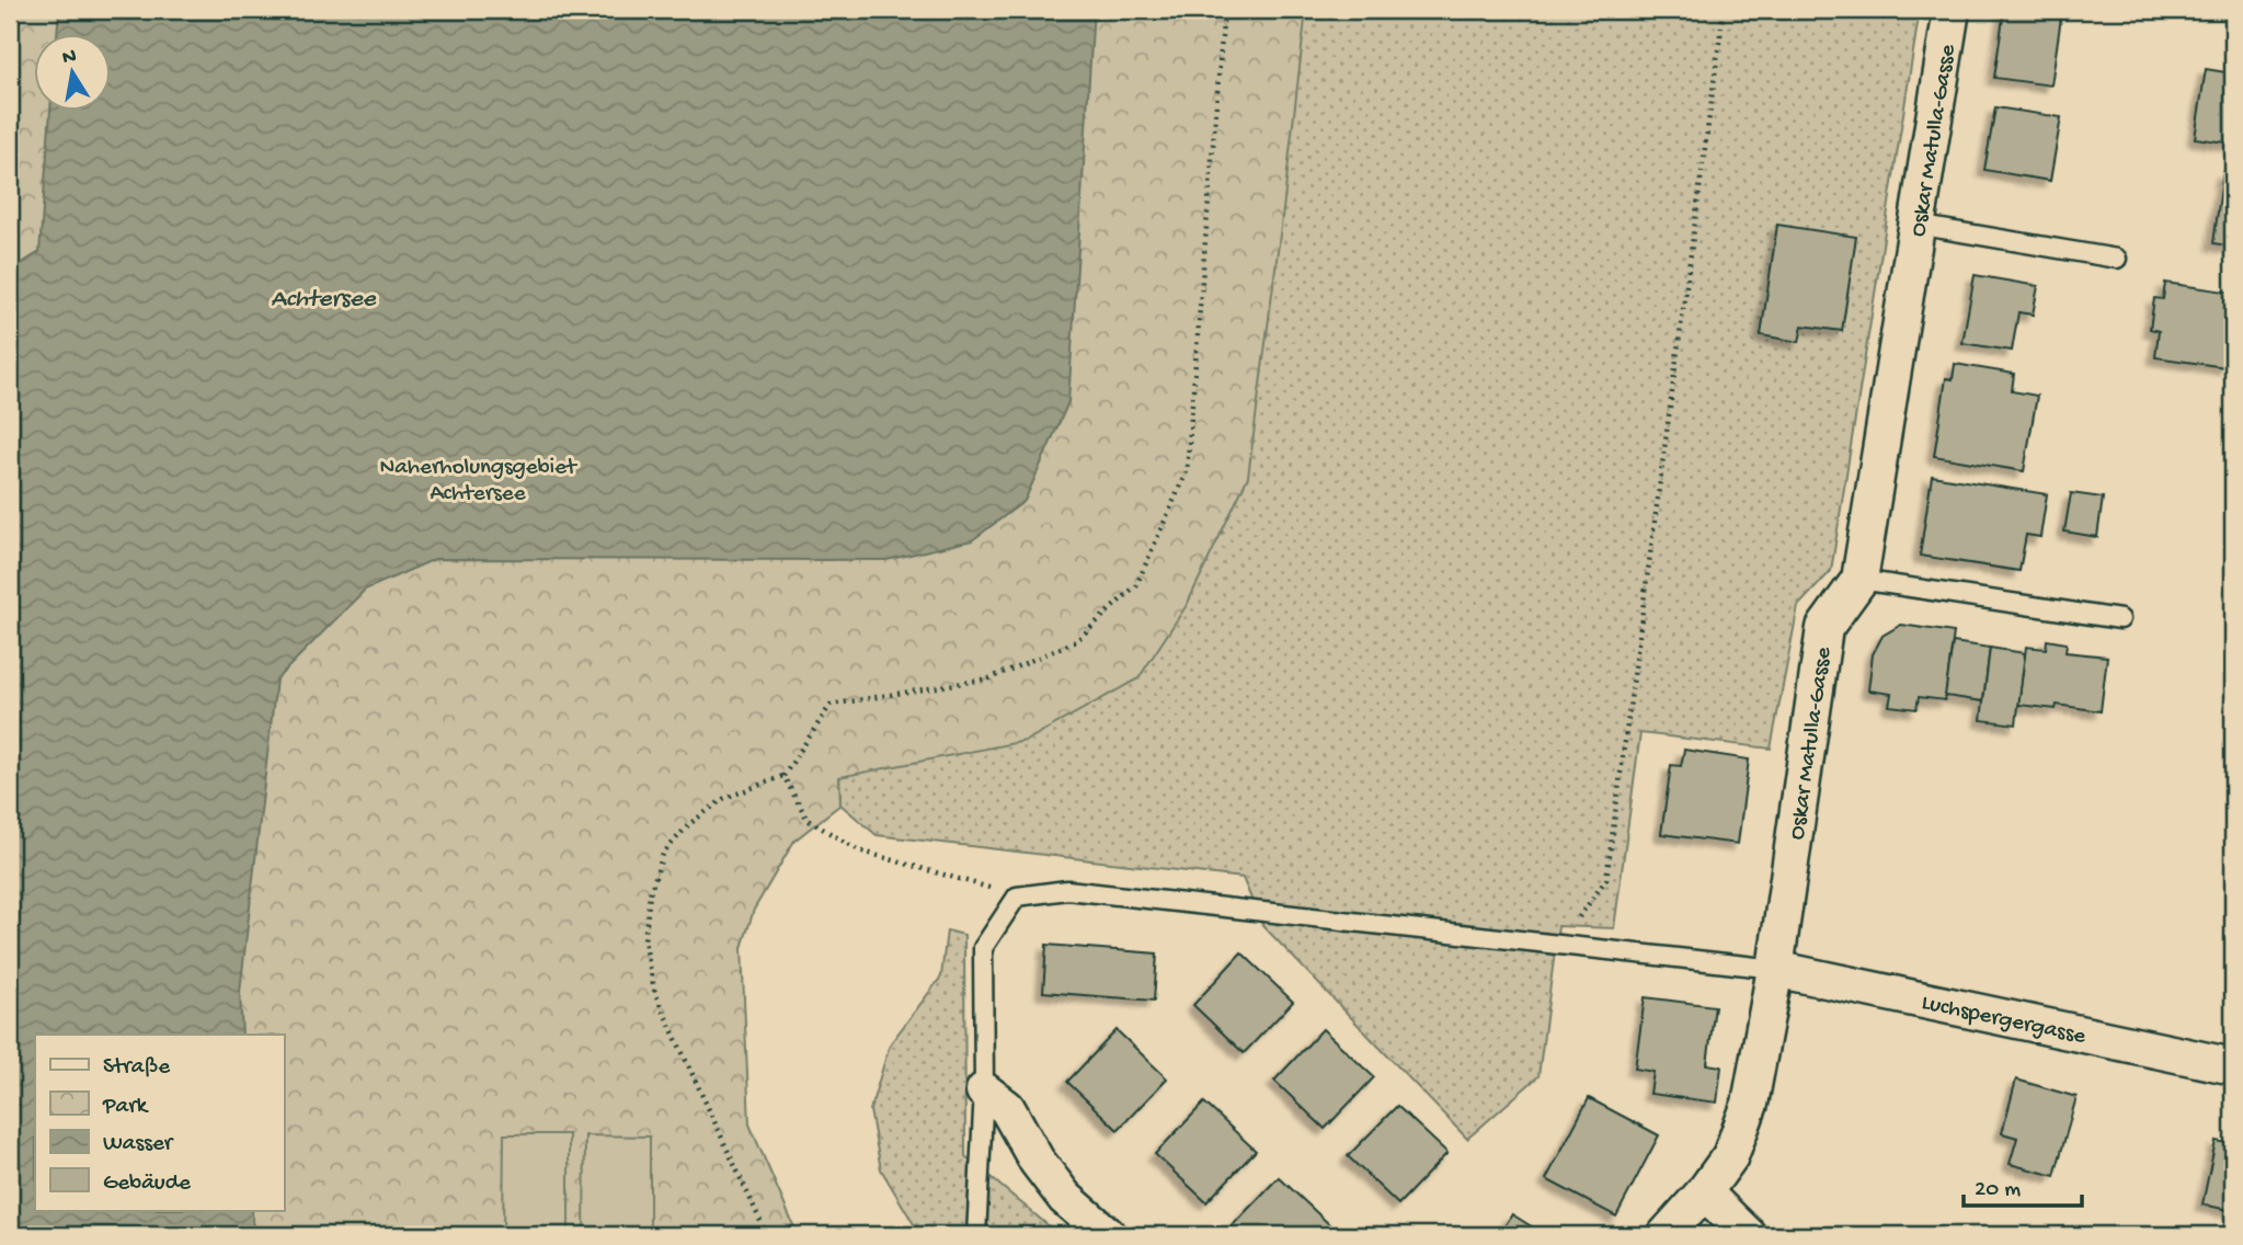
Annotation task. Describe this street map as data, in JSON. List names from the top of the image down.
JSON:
{
  "streets": {
    "street": ["Oskar Matulla-Gasse", "Luchspergergasse"]
  },
  "crossings": [
    ["Oskar Matulla-Gasse", "Luchspergergasse"]
  ],
  "water": ["Achtersee"],
  "parks": ["Naherholungsgebiet Achtersee"],
  "legend": [
    "Straße",
    "Park",
    "Wasser",
    "Gebäude"
  ],
  "scale_bar": "20 m",
  "north": "top"
}
